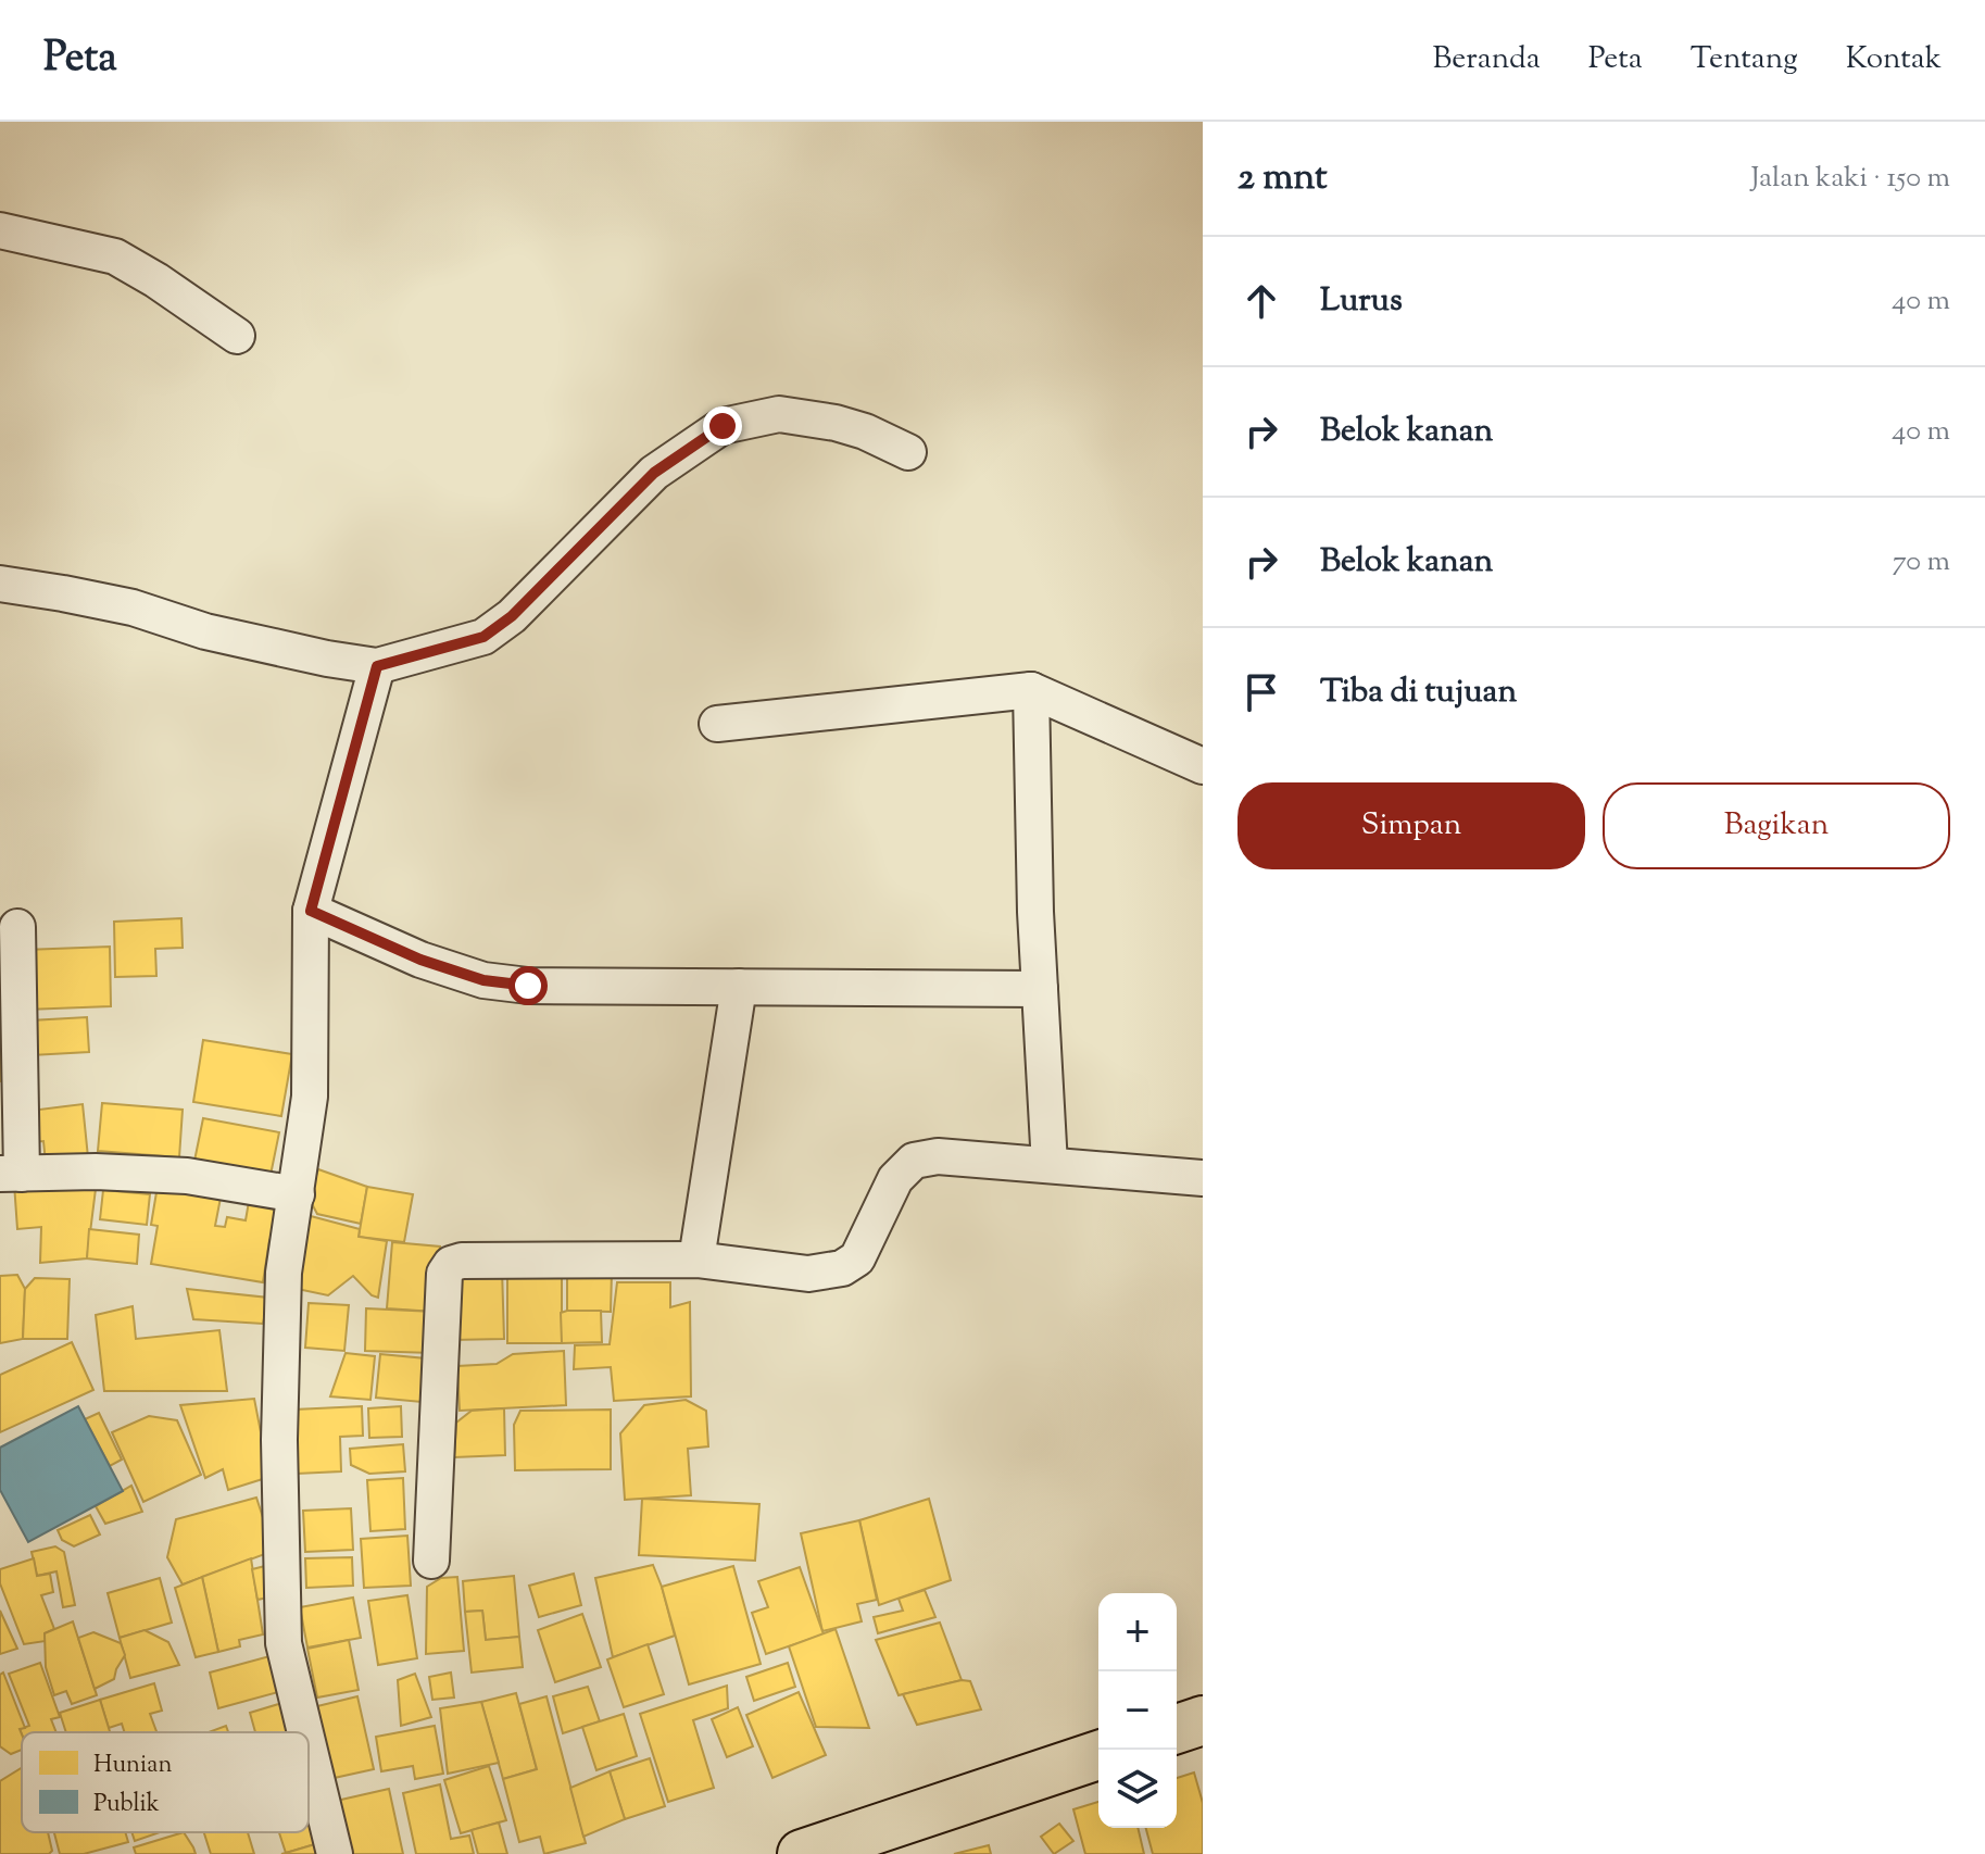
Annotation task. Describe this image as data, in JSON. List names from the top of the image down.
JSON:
{
  "legend": ["Hunian", "Publik"],
  "page": {
    "header": "Peta",
    "nav": [
      "Beranda",
      "Peta",
      "Tentang",
      "Kontak"
    ],
    "heading": ["2 mnt", "Jalan kaki · 150 m"],
    "list": [
      ["Lurus", "40 m"],
      ["Belok kanan", "40 m"],
      ["Belok kanan", "70 m"],
      "Tiba di tujuan"
    ],
    "buttons": ["Simpan", "Bagikan"],
    "map_buttons": ["+", "−"]
  }
}
